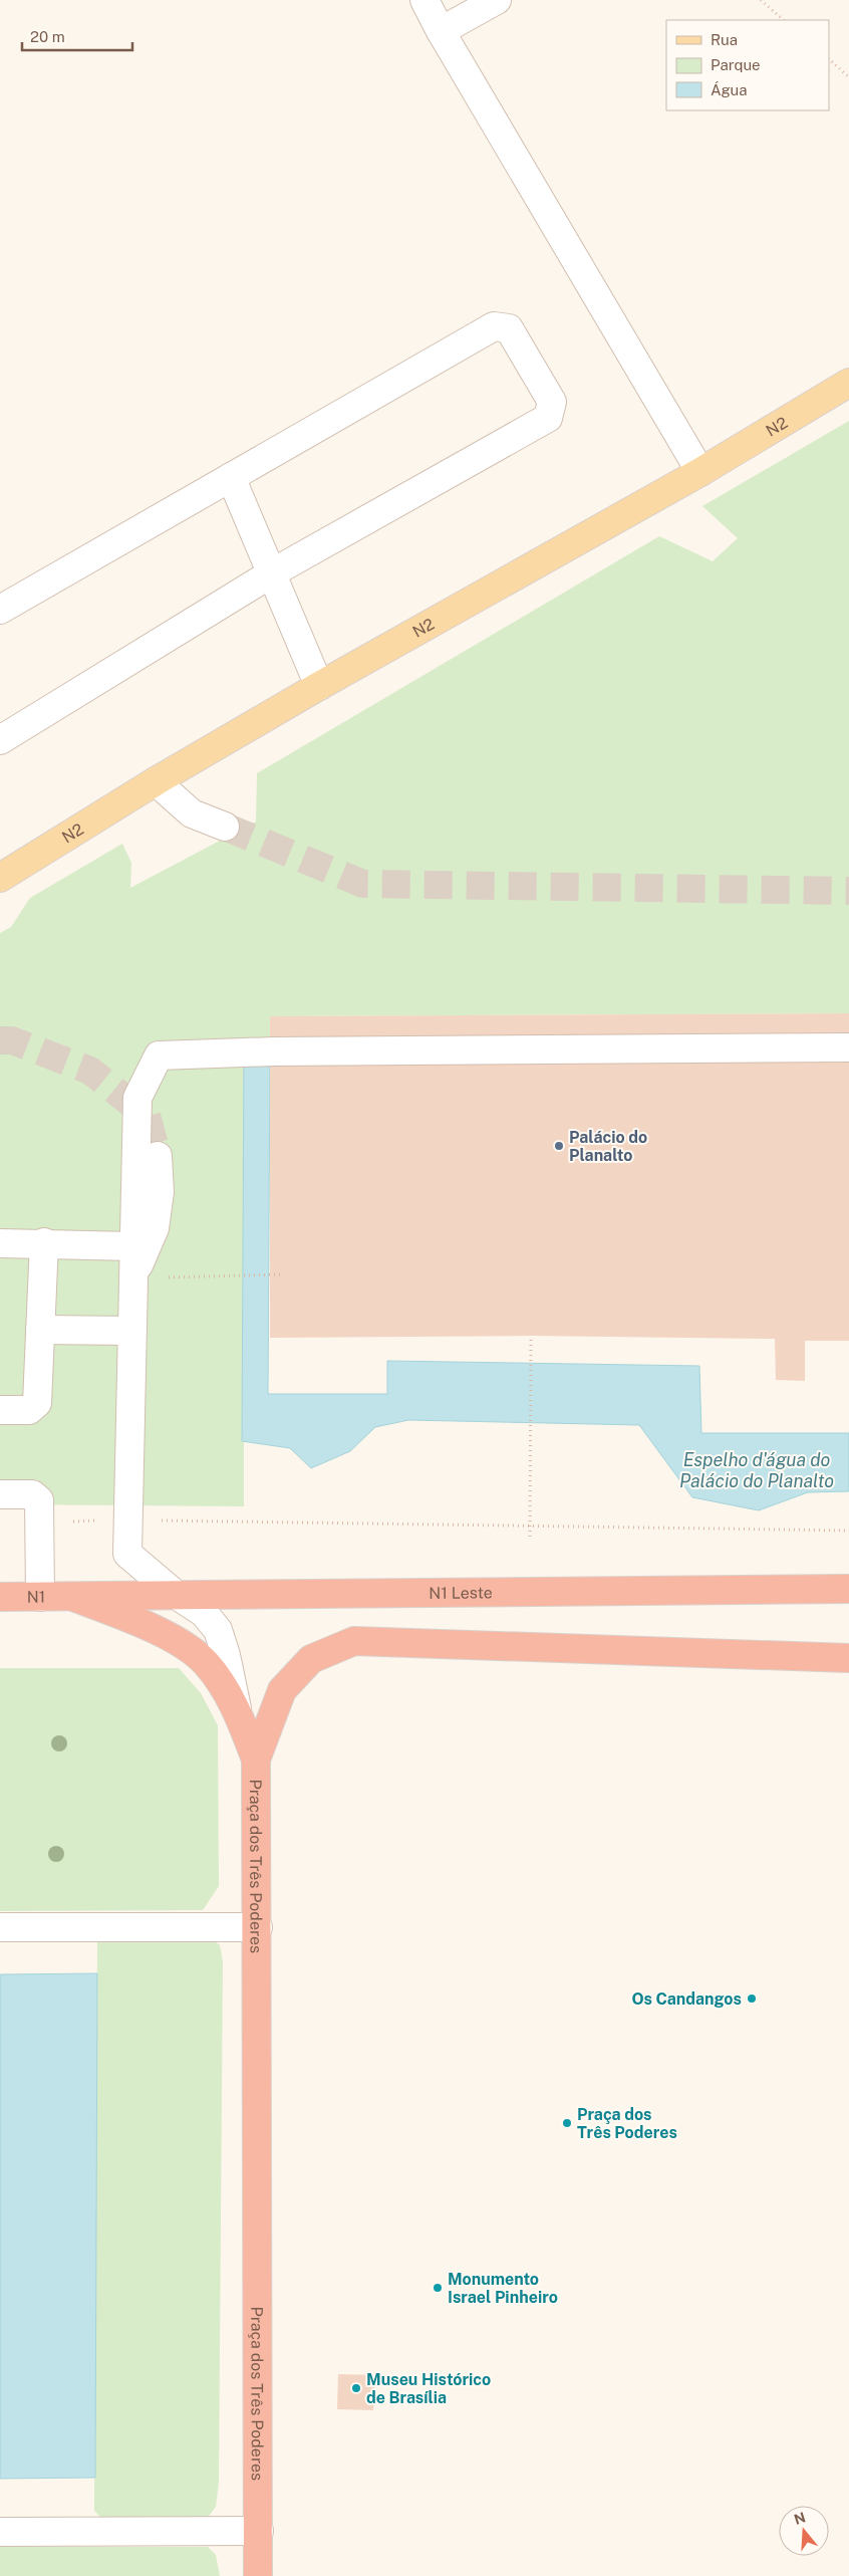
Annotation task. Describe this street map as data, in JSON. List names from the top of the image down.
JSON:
{
  "streets": {
    "highway": ["N1 Leste", "N1", "Praça dos Três Poderes"],
    "main road": ["N2"]
  },
  "crossings": [
    ["N1 Leste", "N1"]
  ],
  "water": ["Espelho d'água do Palácio do Planalto"],
  "places": [
    "Palácio do Planalto",
    "Os Candangos",
    "Praça dos Três Poderes",
    "Monumento Israel Pinheiro",
    "Museu Histórico de Brasília"
  ],
  "legend": ["Rua", "Parque", "Água"],
  "scale_bar": "20 m",
  "north": "top"
}
